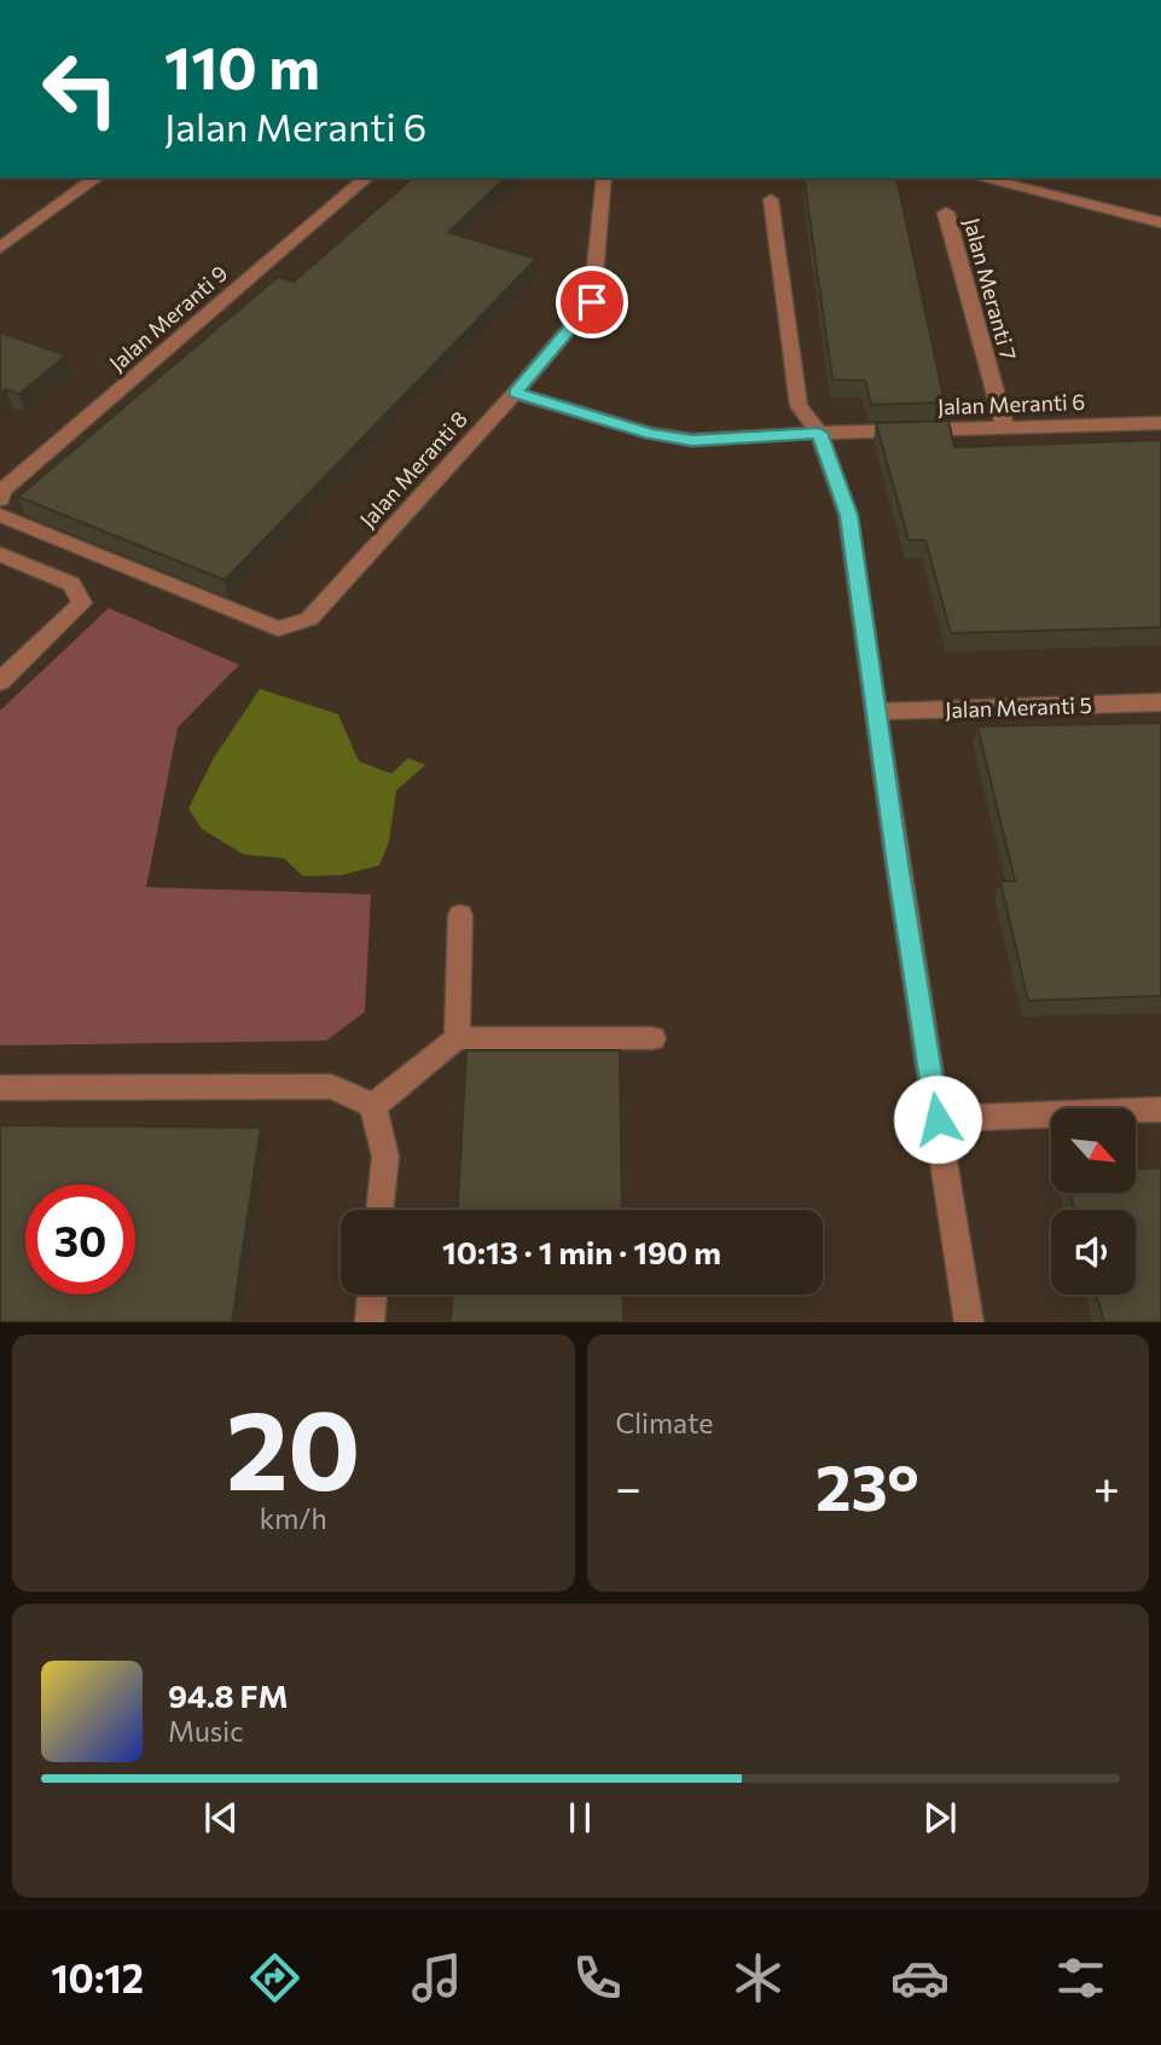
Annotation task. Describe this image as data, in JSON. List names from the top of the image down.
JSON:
{
  "streets": {
    "street": [
      "Jalan Meranti 7",
      "Jalan Meranti 9",
      "Jalan Meranti 6",
      "Jalan Meranti 8",
      "Jalan Meranti 5"
    ]
  },
  "crossings": [
    ["Jalan Meranti 7", "Jalan Meranti 6"],
    ["Jalan Meranti 6", "Jalan Meranti 8"]
  ],
  "north": "bottom right",
  "page": {
    "turn": ["110 m", "Jalan Meranti 6"],
    "limit": "30",
    "trip": "10:13 · 1 min · 190 m",
    "tile": [
      ["20", "km/h"],
      "Climate"
    ],
    "heat": ["−", "23°", "+"],
    "song": ["94.8 FM", "Music"],
    "tabs": "10:12"
  }
}
